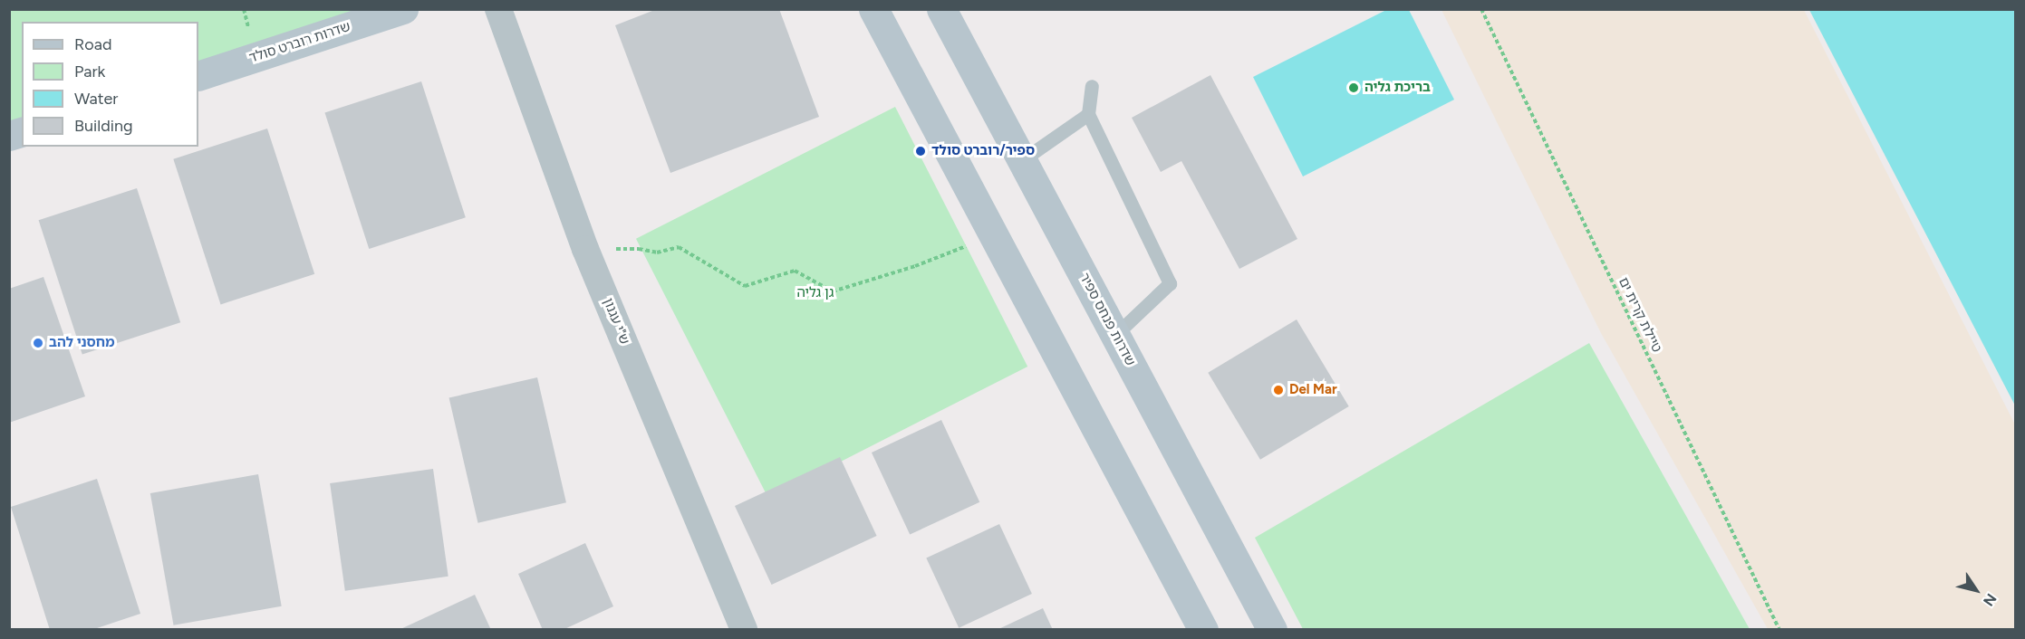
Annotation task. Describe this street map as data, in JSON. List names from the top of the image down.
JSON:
{
  "streets": {
    "street": ["שדרות רוברט סולד", "שדרות פנחס ספיר", "ש\"י עגנון"],
    "path": ["טיילת קרית ים"]
  },
  "parks": ["גן גליה"],
  "places": [
    "בריכת גליה",
    "ספיר/רוברט סולד",
    "מחסני להב",
    "Del Mar"
  ],
  "legend": [
    "Road",
    "Park",
    "Water",
    "Building"
  ],
  "north": "bottom right"
}
